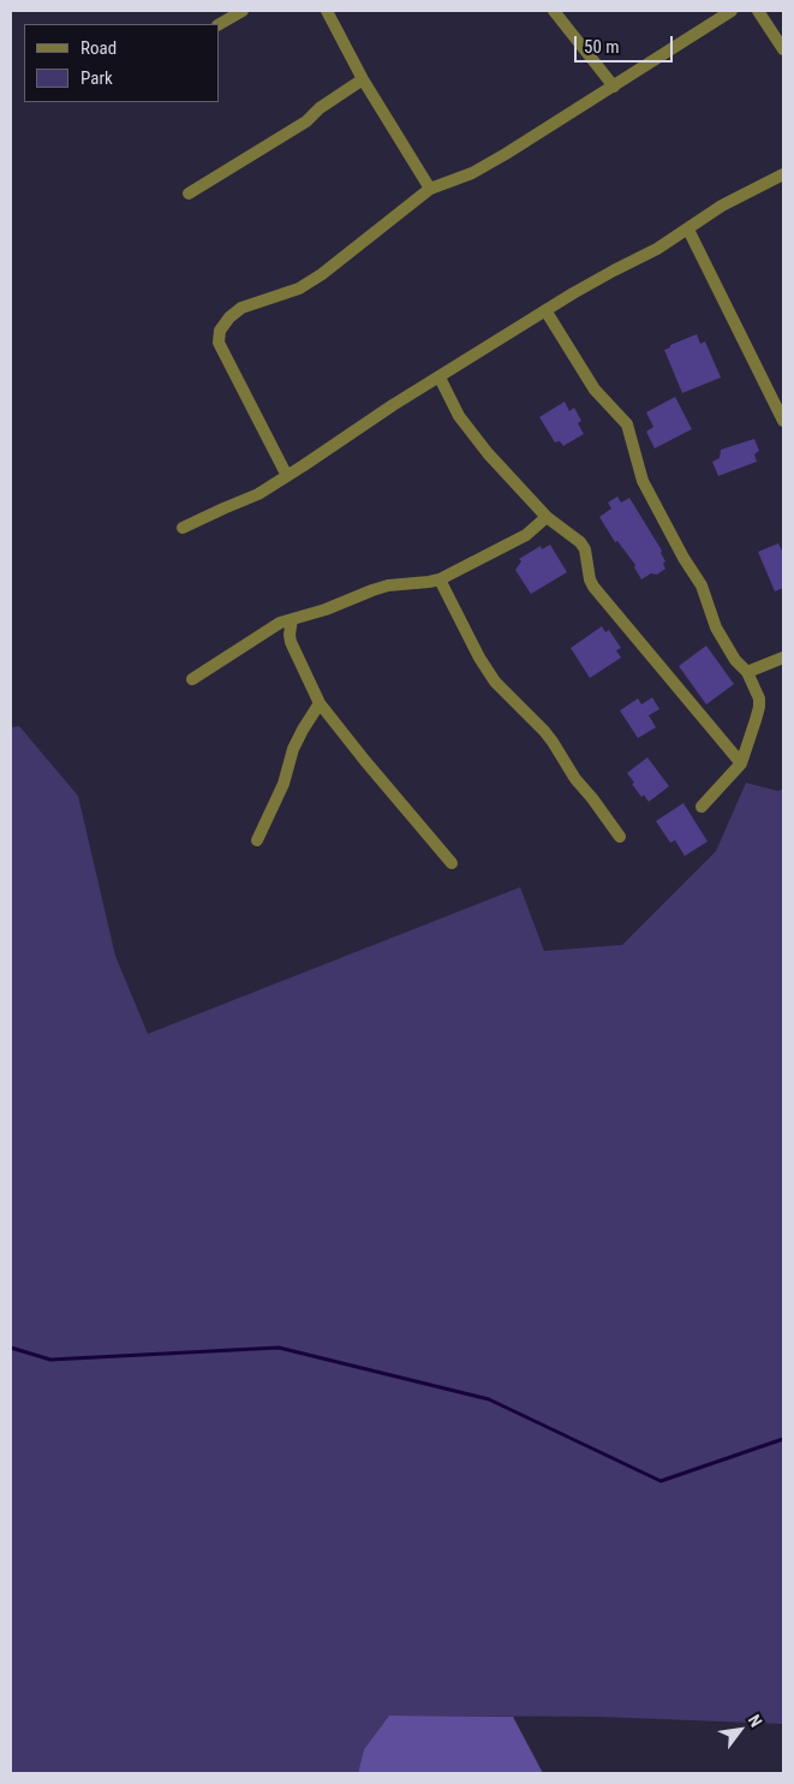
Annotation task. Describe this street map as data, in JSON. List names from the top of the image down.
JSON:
{
  "legend": ["Road", "Park"],
  "scale_bar": "50 m",
  "north": "top right"
}
